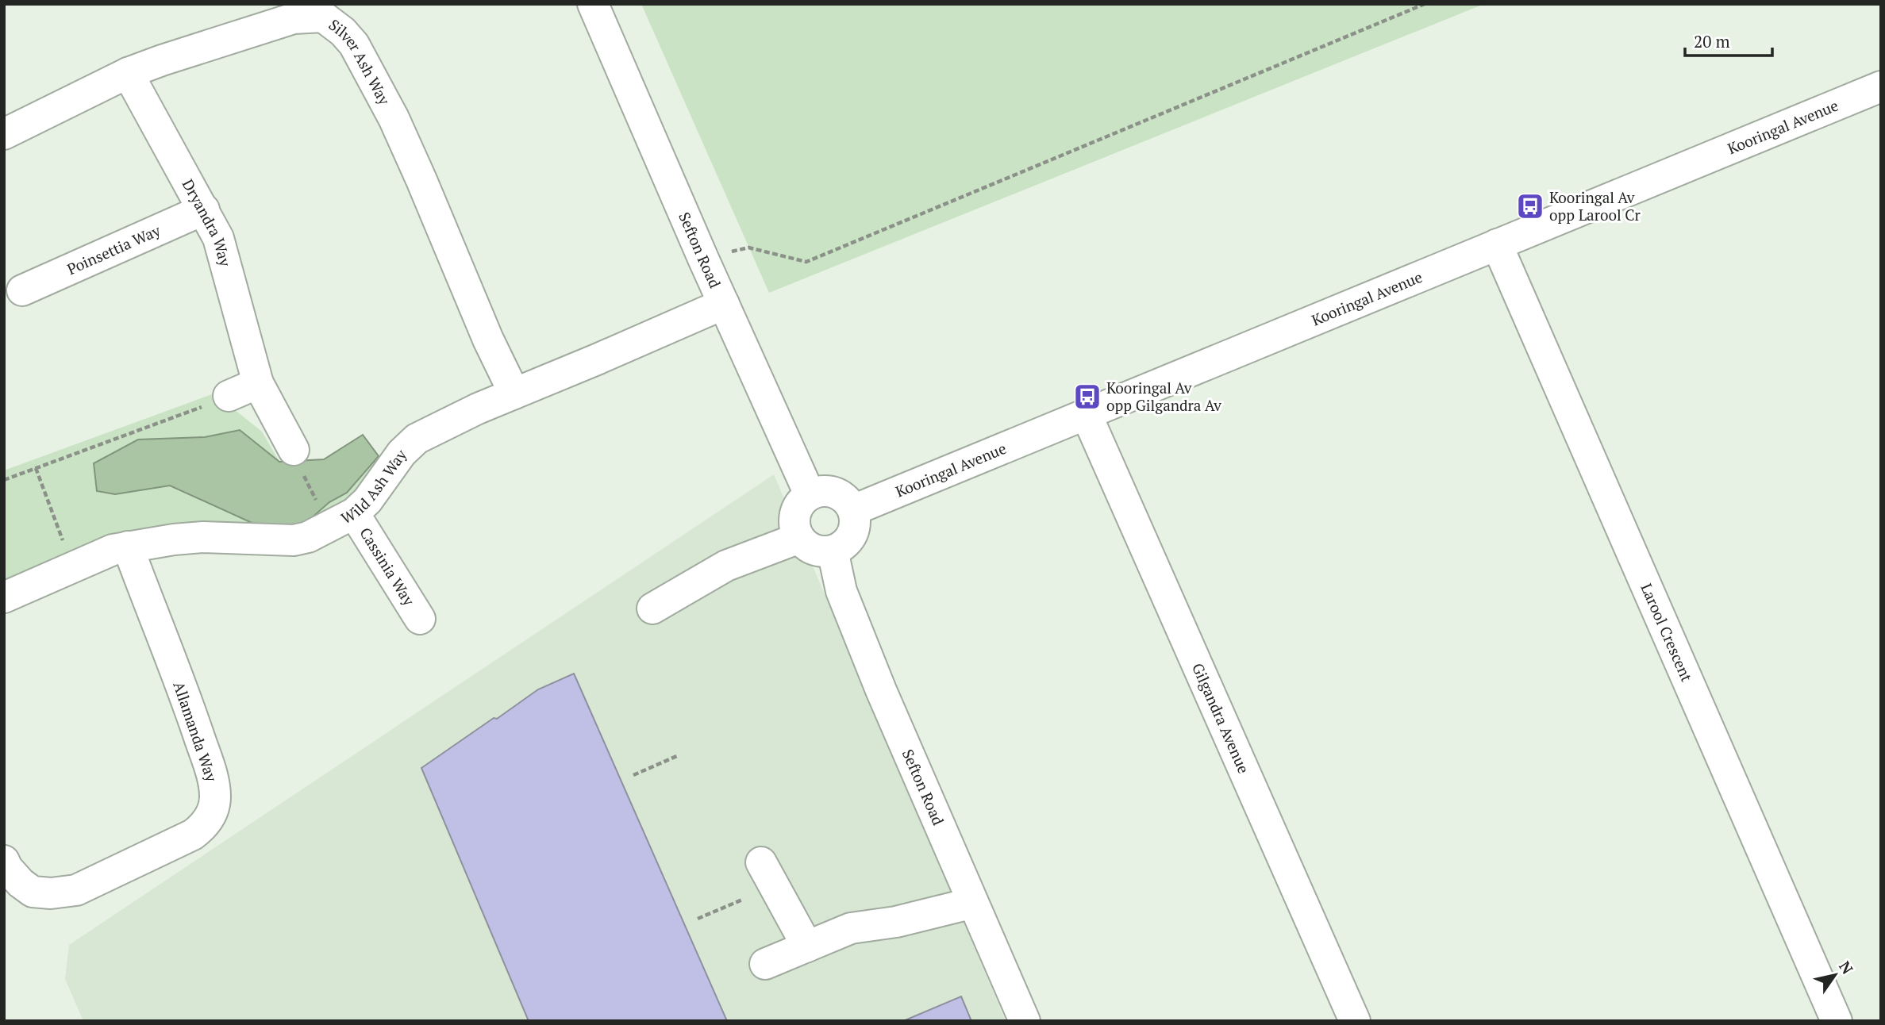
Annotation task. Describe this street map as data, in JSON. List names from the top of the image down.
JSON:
{
  "streets": {
    "street": [
      "Silver Ash Way",
      "Kooringal Avenue",
      "Dryandra Way",
      "Poinsettia Way",
      "Sefton Road",
      "Wild Ash Way",
      "Cassinia Way",
      "Larool Crescent",
      "Gilgandra Avenue",
      "Allamanda Way"
    ]
  },
  "crossings": [
    ["Silver Ash Way", "Dryandra Way"],
    ["Silver Ash Way", "Wild Ash Way"],
    ["Kooringal Avenue", "Sefton Road"],
    ["Kooringal Avenue", "Larool Crescent"],
    ["Kooringal Avenue", "Gilgandra Avenue"],
    ["Dryandra Way", "Poinsettia Way"],
    ["Sefton Road", "Wild Ash Way"],
    ["Wild Ash Way", "Cassinia Way"],
    ["Wild Ash Way", "Allamanda Way"]
  ],
  "places": {
    "bus stop": ["Kooringal Av opp Larool Cr", "Kooringal Av opp Gilgandra Av"]
  },
  "scale_bar": "20 m",
  "north": "top right"
}
